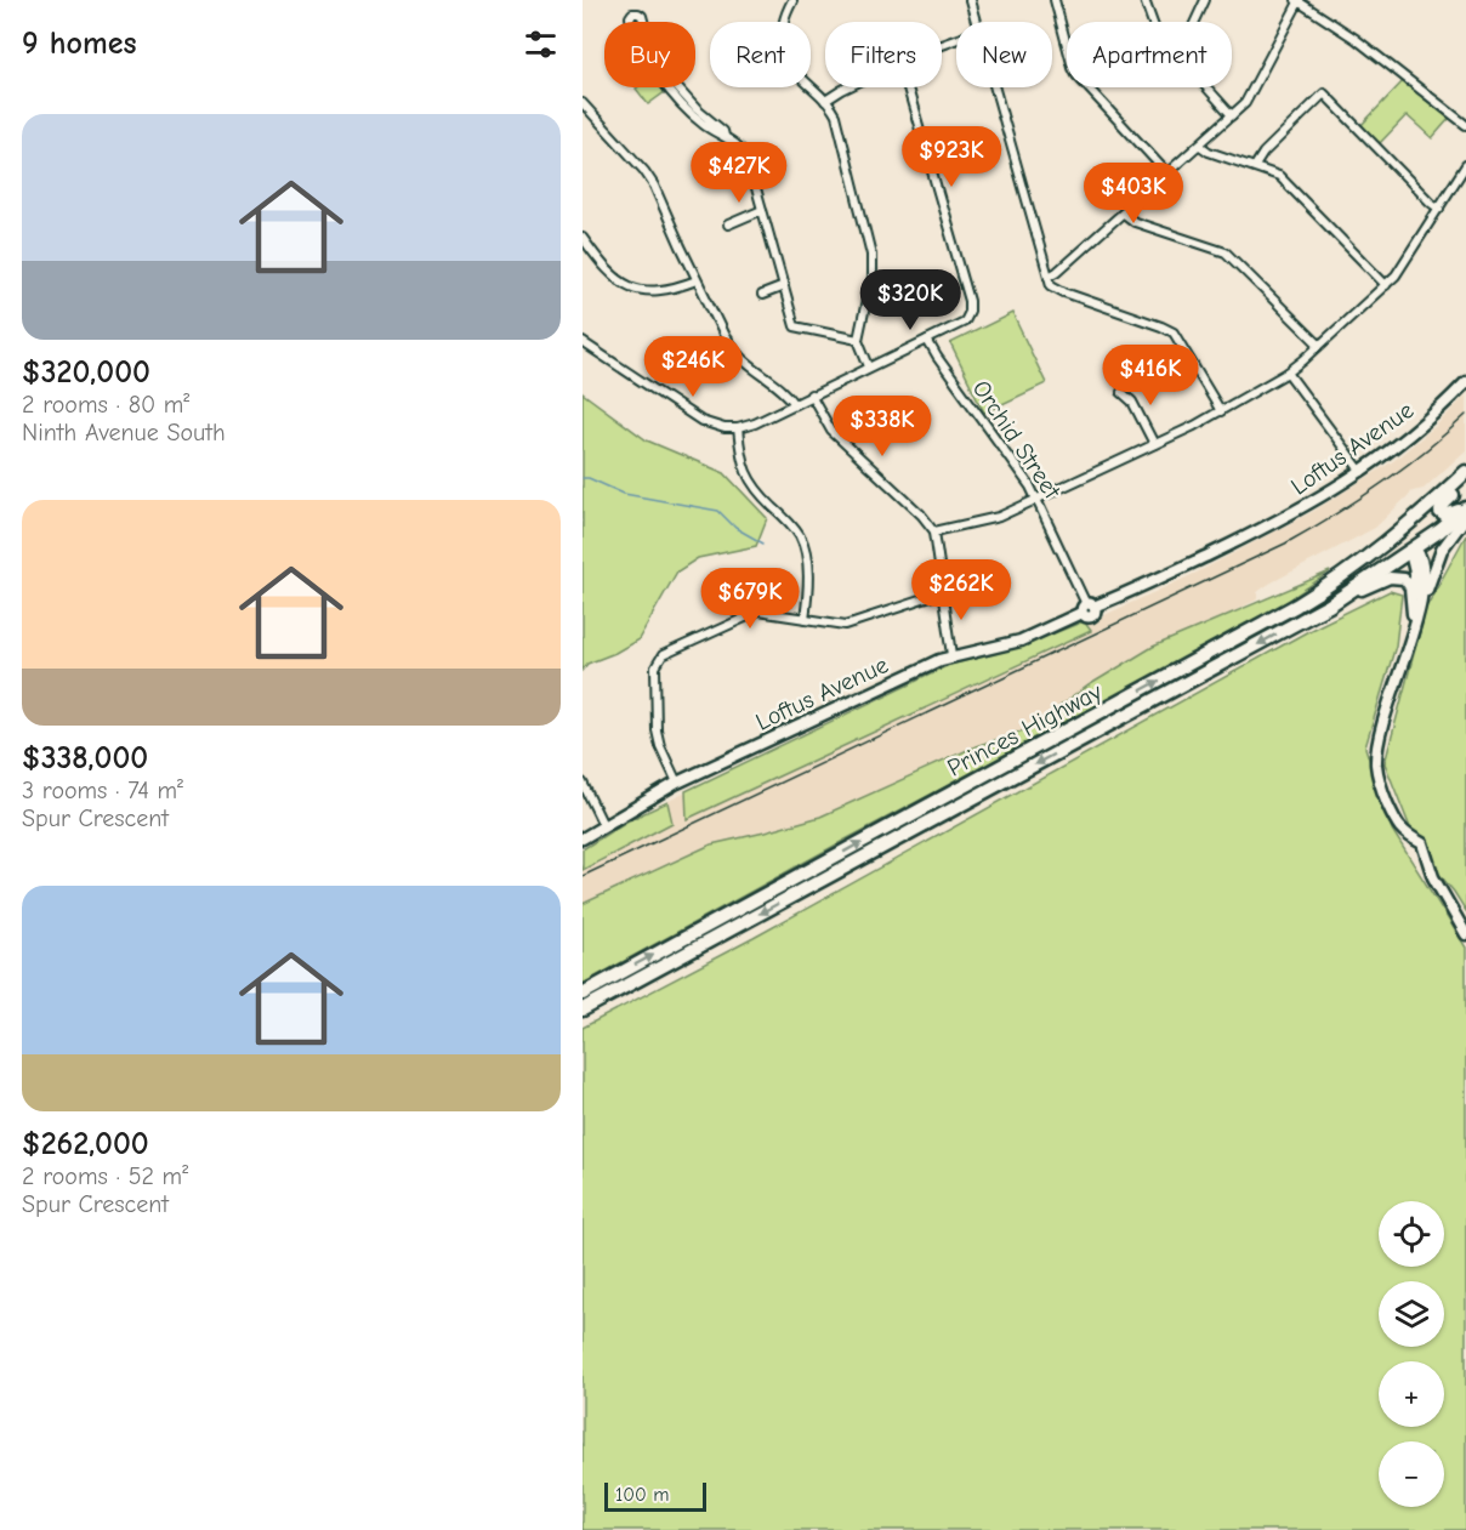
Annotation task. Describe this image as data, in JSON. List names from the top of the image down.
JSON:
{
  "streets": {
    "highway": ["Princes Highway"],
    "street": ["Orchid Street", "Loftus Avenue"]
  },
  "crossings": [
    ["Orchid Street", "Loftus Avenue"]
  ],
  "scale_bar": "100 m",
  "page": {
    "heading": "9 homes",
    "chip": [
      "Buy",
      "Rent",
      "Filters",
      "New",
      "Apartment"
    ],
    "list": [
      {
        "name": "$320,000",
        "note": "2 rooms · 80 m² · Ninth Avenue South"
      },
      {
        "name": "$338,000",
        "note": "3 rooms · 74 m² · Spur Crescent"
      },
      {
        "name": "$262,000",
        "note": "2 rooms · 52 m² · Spur Crescent"
      }
    ],
    "price": [
      "$923K",
      "$427K",
      "$403K",
      "$320K",
      "$246K",
      "$416K",
      "$338K",
      "$262K",
      "$679K"
    ],
    "map_buttons": ["+", "−"],
    "scale": "100 m"
  }
}
